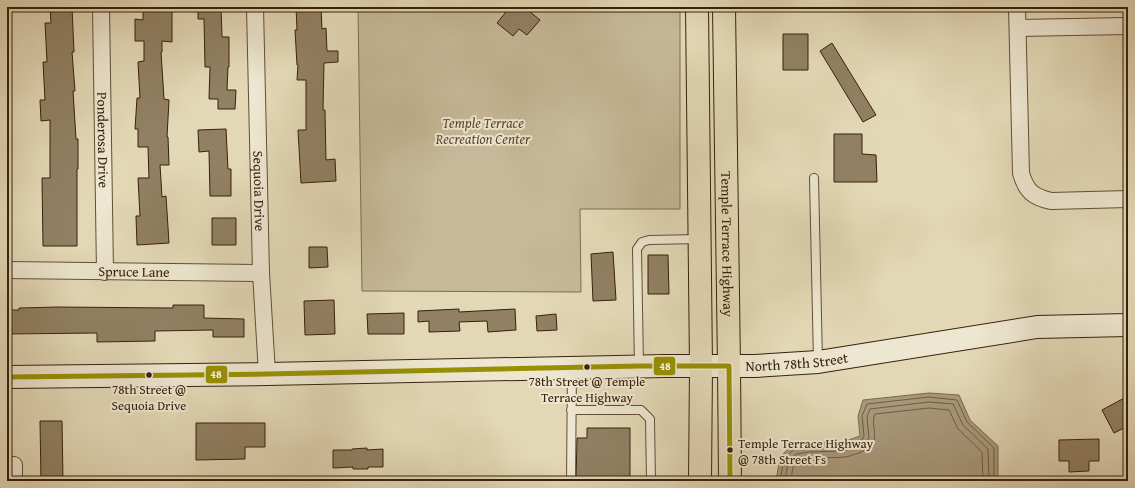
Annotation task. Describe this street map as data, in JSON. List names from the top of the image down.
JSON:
{
  "streets": {
    "main road": ["Temple Terrace Highway"],
    "street": [
      "Ponderosa Drive",
      "Sequoia Drive",
      "Spruce Lane",
      "North 78th Street"
    ]
  },
  "crossings": [
    ["Ponderosa Drive", "Spruce Lane"],
    ["Sequoia Drive", "Spruce Lane"],
    ["Sequoia Drive", "North 78th Street"],
    ["Temple Terrace Highway", "North 78th Street"]
  ],
  "parks": ["Temple Terrace Recreation Center"],
  "places": ["78th Street @ Temple Terrace Highway", "78th Street @ Sequoia Drive", "Temple Terrace Highway @ 78th Street Fs"],
  "lines": ["transit line 48"]
}
